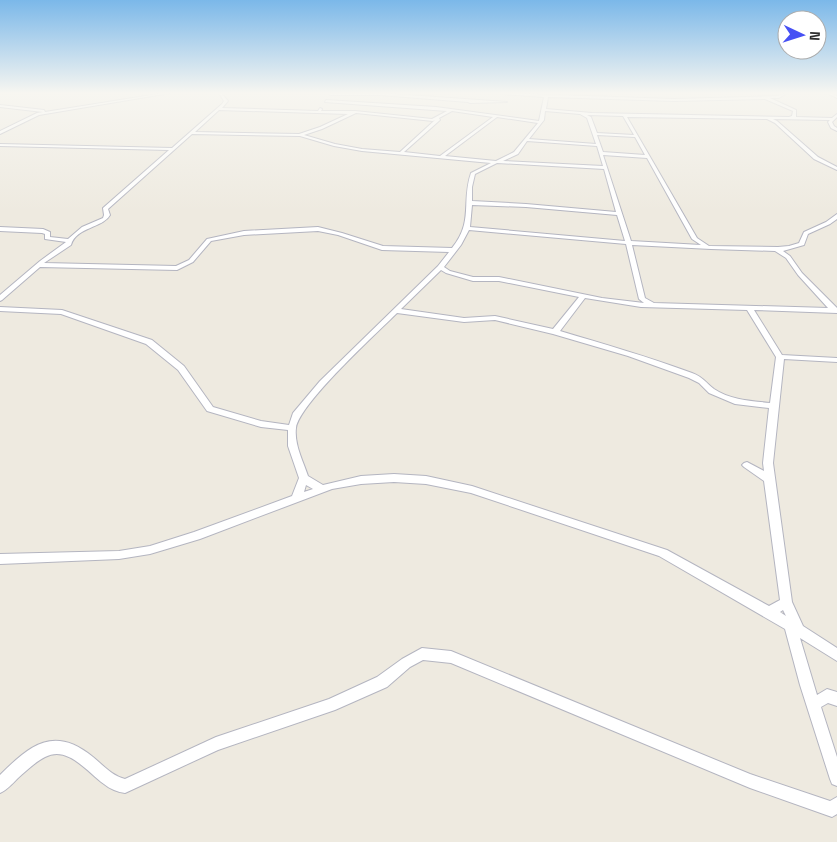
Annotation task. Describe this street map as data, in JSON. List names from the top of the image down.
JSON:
{
  "north": "right"
}
